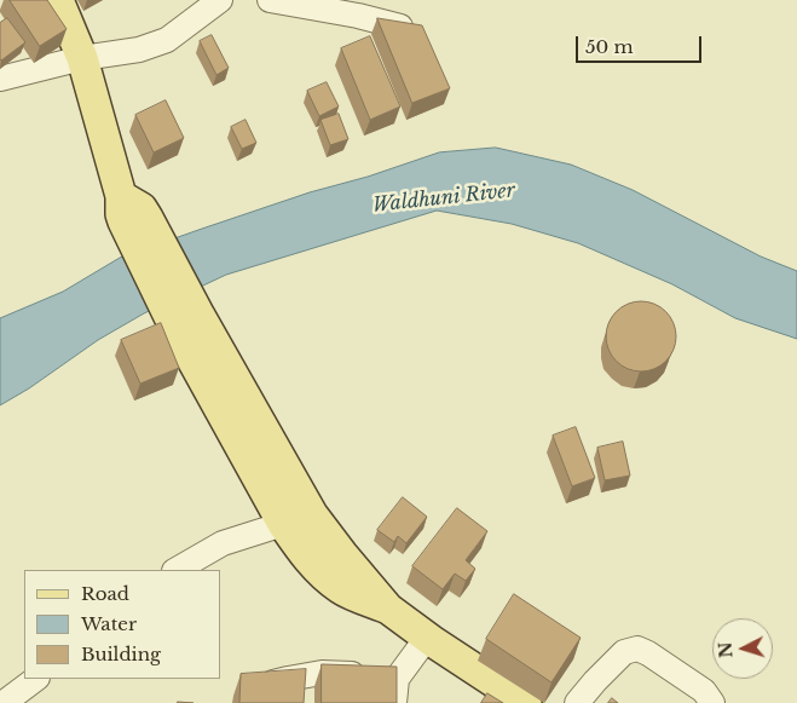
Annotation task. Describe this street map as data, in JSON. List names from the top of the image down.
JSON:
{
  "water": ["Waldhuni River"],
  "legend": ["Road", "Water", "Building"],
  "scale_bar": "50 m",
  "north": "left"
}
